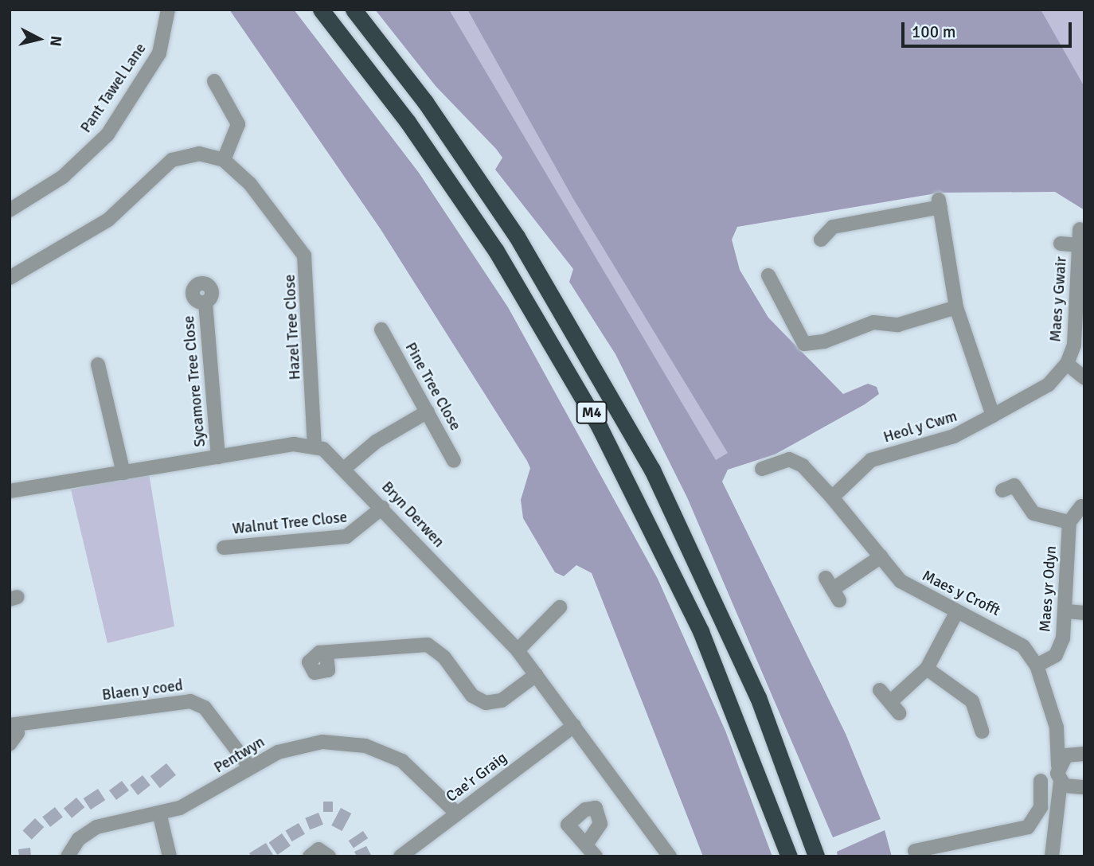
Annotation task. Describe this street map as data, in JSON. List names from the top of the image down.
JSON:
{
  "streets": {
    "highway": ["M4"],
    "street": [
      "Pant Tawel Lane",
      "Maes y Gwair",
      "Hazel Tree Close",
      "Sycamore Tree Close",
      "Pine Tree Close",
      "Heol y Cwm",
      "Bryn Derwen",
      "Walnut Tree Close",
      "Maes yr Odyn",
      "Maes y Crofft",
      "Blaen y coed",
      "Pentwyn",
      "Cae'r Graig"
    ]
  },
  "crossings": [
    ["Maes y Gwair", "Heol y Cwm"],
    ["Hazel Tree Close", "Bryn Derwen"],
    ["Heol y Cwm", "Maes y Crofft"],
    ["Bryn Derwen", "Walnut Tree Close"],
    ["Bryn Derwen", "Cae'r Graig"],
    ["Maes yr Odyn", "Maes y Crofft"],
    ["Blaen y coed", "Pentwyn"],
    ["Pentwyn", "Cae'r Graig"]
  ],
  "scale_bar": "100 m",
  "north": "right"
}
